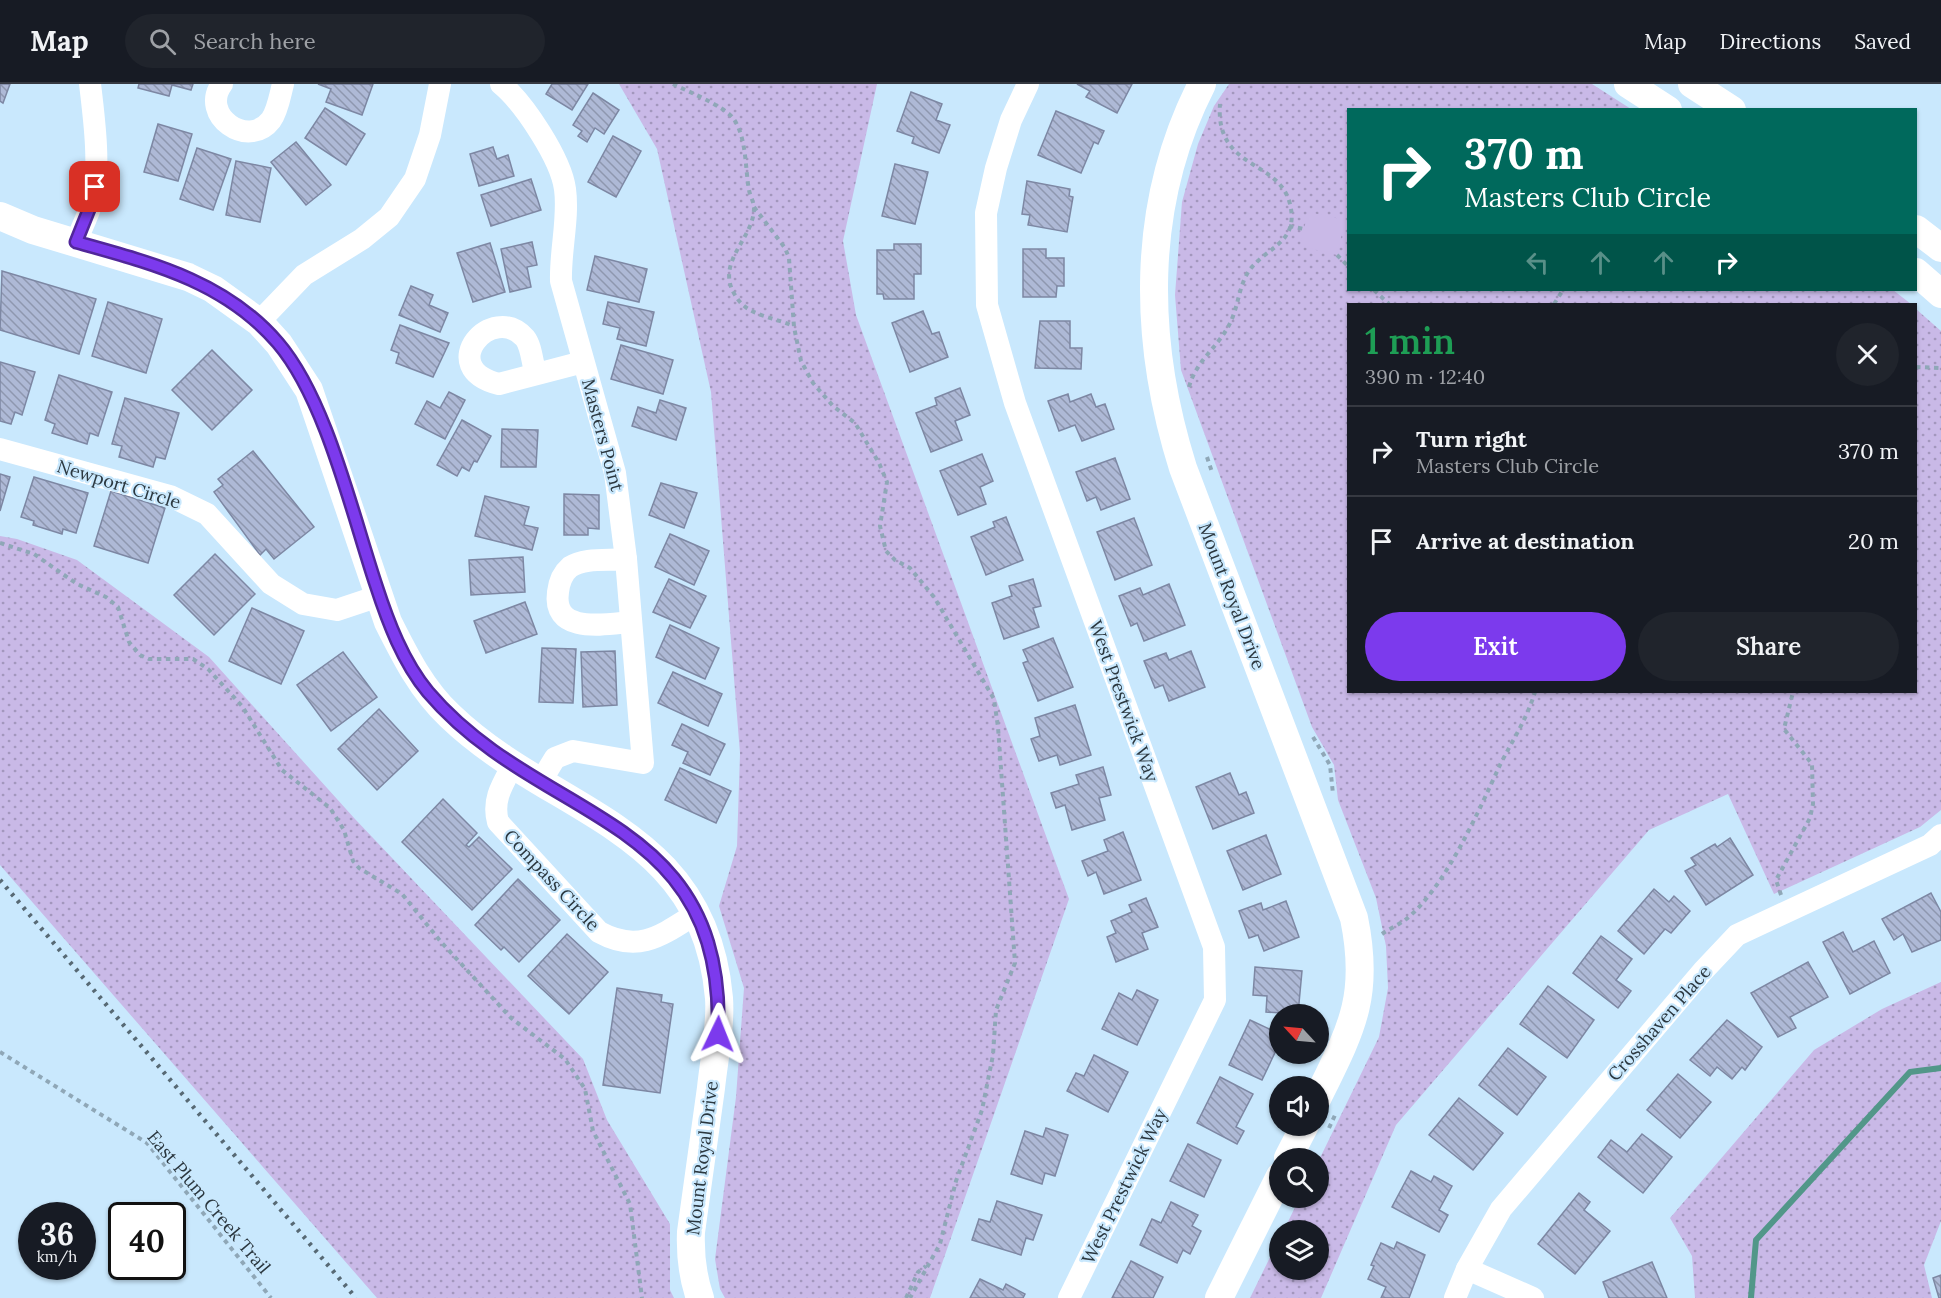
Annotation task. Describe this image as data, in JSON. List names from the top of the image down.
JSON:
{
  "streets": {
    "street": [
      "Masters Point",
      "Newport Circle",
      "Mount Royal Drive",
      "West Prestwick Way",
      "Compass Circle",
      "Crosshaven Place"
    ],
    "path": ["East Plum Creek Trail"]
  },
  "crossings": [
    ["Masters Point", "Mount Royal Drive"],
    ["Newport Circle", "Mount Royal Drive"],
    ["Mount Royal Drive", "Compass Circle"]
  ],
  "north": "top left",
  "page": {
    "header": "Map",
    "search": "Search here",
    "nav": ["Map", "Directions", "Saved"],
    "turn": ["370 m", "Masters Club Circle"],
    "heading": ["1 min", "390 m · 12:40"],
    "list": [
      {
        "name": "Turn right",
        "note": "Masters Club Circle",
        "value": "370 m"
      },
      {
        "name": "Arrive at destination",
        "value": "20 m"
      }
    ],
    "buttons": ["Exit", "Share"],
    "speed": "36 km/h",
    "limit": "40"
  }
}
